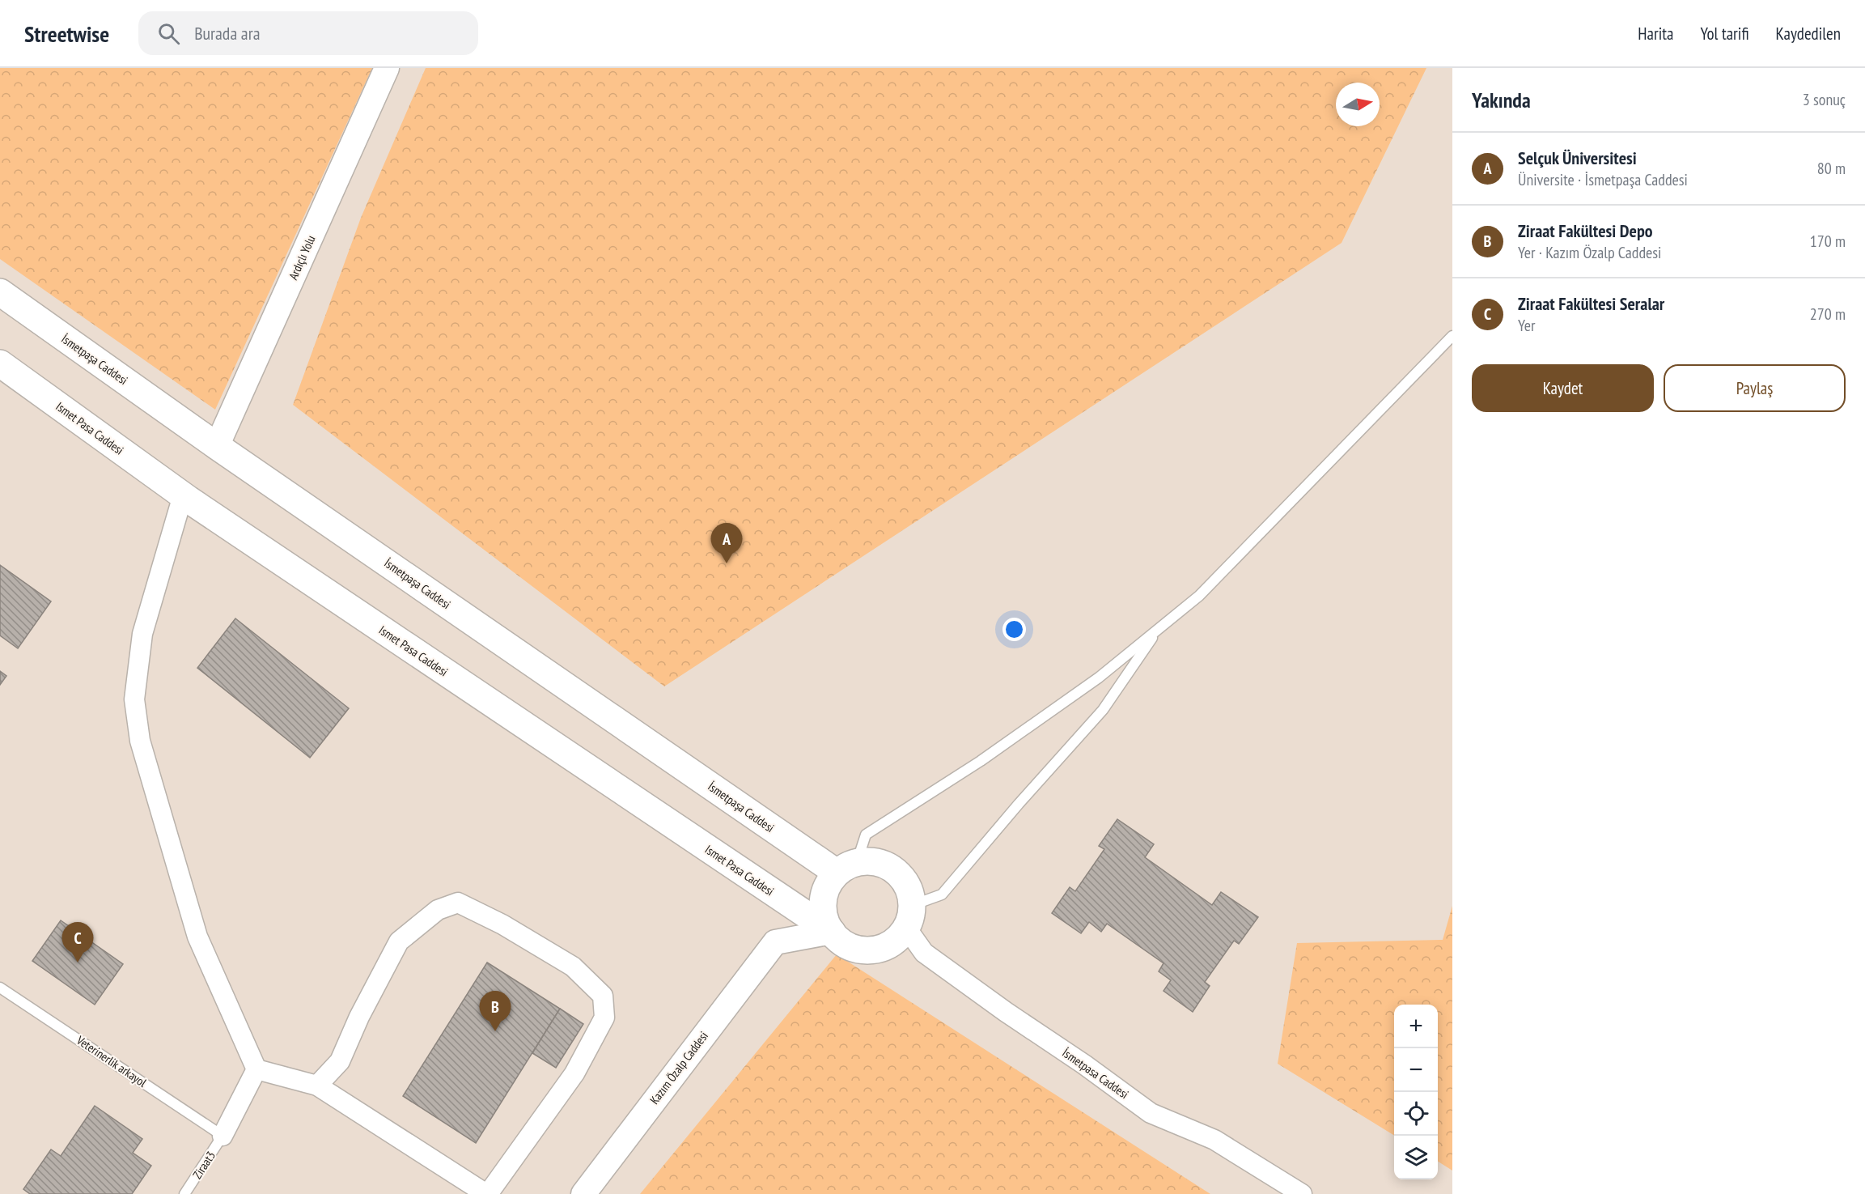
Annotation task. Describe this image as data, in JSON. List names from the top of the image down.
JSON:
{
  "streets": {
    "main road": ["İsmetpaşa Caddesi", "Ismet Pasa Caddesi"],
    "street": ["Ardıçlı Yolu", "Kazım Özalp Caddesi", "İsmetpasa Caddesi"],
    "lane": ["Veterinerlik arkayol", "Ziraat3"]
  },
  "crossings": [
    ["Ardıçlı Yolu", "İsmetpaşa Caddesi"],
    ["İsmetpaşa Caddesi", "Ismet Pasa Caddesi"],
    ["İsmetpaşa Caddesi", "Kazım Özalp Caddesi"],
    ["İsmetpaşa Caddesi", "İsmetpasa Caddesi"],
    ["Ismet Pasa Caddesi", "Kazım Özalp Caddesi"],
    ["Ismet Pasa Caddesi", "İsmetpasa Caddesi"],
    ["Veterinerlik arkayol", "Ziraat3"],
    ["Kazım Özalp Caddesi", "İsmetpasa Caddesi"]
  ],
  "north": "right",
  "page": {
    "header": "Streetwise",
    "search": "Burada ara",
    "nav": ["Harita", "Yol tarifi", "Kaydedilen"],
    "heading": ["Yakında", "3 sonuç"],
    "list": [
      {
        "mark": "A",
        "name": "Selçuk Üniversitesi",
        "note": "Üniversite · İsmetpaşa Caddesi",
        "value": "80 m"
      },
      {
        "mark": "B",
        "name": "Ziraat Fakültesi Depo",
        "note": "Yer · Kazım Özalp Caddesi",
        "value": "170 m"
      },
      {
        "mark": "C",
        "name": "Ziraat Fakültesi Seralar",
        "note": "Yer",
        "value": "270 m"
      }
    ],
    "buttons": ["Kaydet", "Paylaş"],
    "pins": ["A", "C", "B"],
    "map_buttons": ["+", "−"]
  }
}
